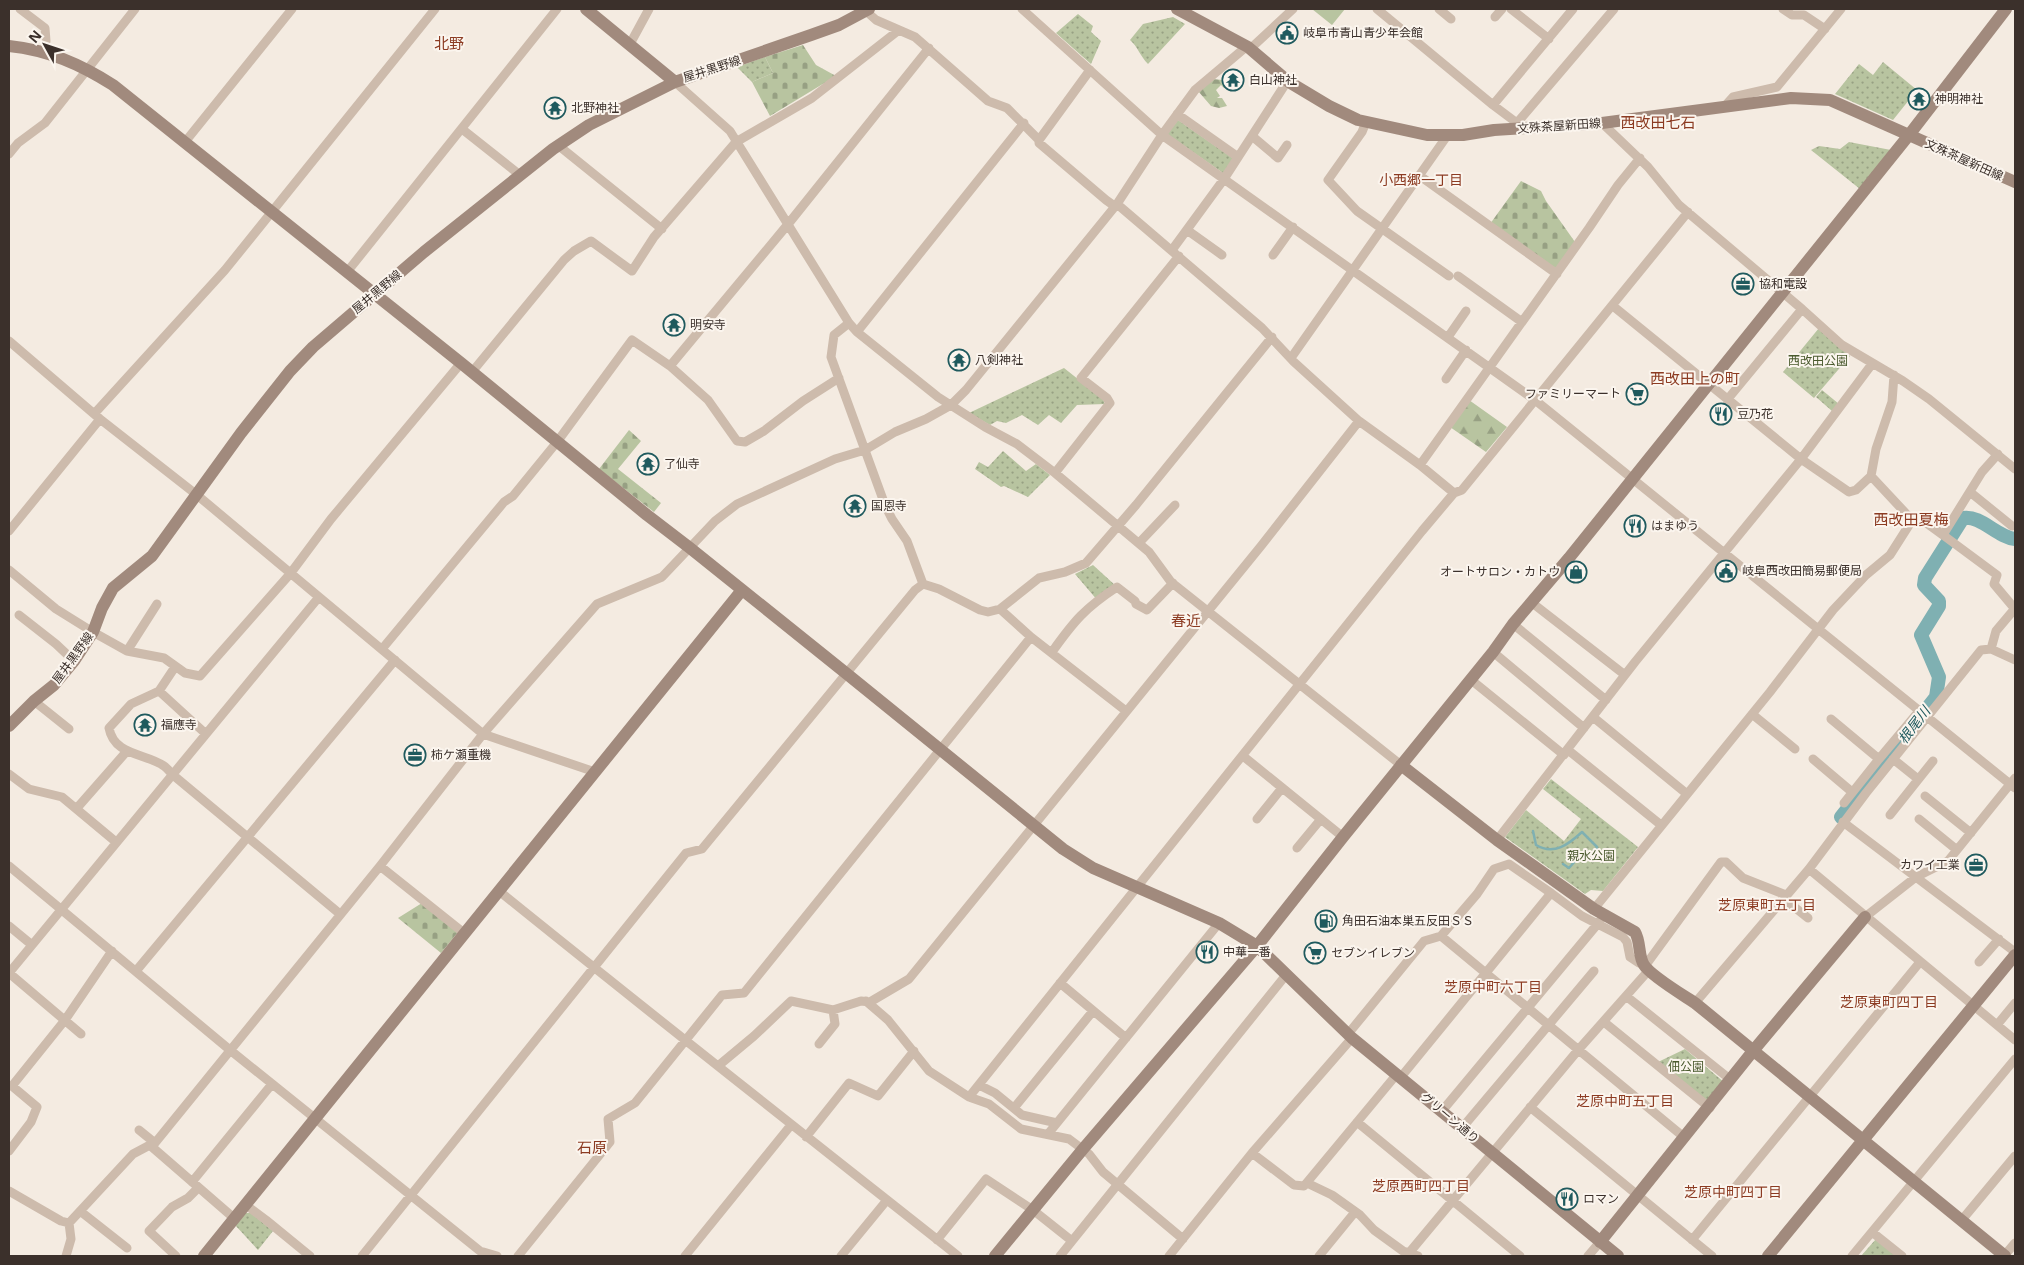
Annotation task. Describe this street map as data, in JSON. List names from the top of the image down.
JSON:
{
  "streets": {
    "street": ["屋井黒野線", "文殊茶屋新田線", "グリーン通り"]
  },
  "crossings": [
    ["屋井黒野線", "グリーン通り"]
  ],
  "districts": [
    "北野",
    "西改田七石",
    "小西郷一丁目",
    "西改田上の町",
    "西改田夏梅",
    "春近",
    "芝原東町五丁目",
    "芝原中町六丁目",
    "芝原東町四丁目",
    "芝原中町五丁目",
    "石原",
    "芝原西町四丁目",
    "芝原中町四丁目"
  ],
  "water": ["根尾川"],
  "parks": ["西改田公園", "親水公園", "佃公園"],
  "places": {
    "public building": ["岐阜市青山青少年会館", "岐阜西改田簡易郵便局"],
    "temple": [
      "白山神社",
      "神明神社",
      "北野神社",
      "明安寺",
      "八剣神社",
      "了仙寺",
      "国恩寺",
      "福應寺"
    ],
    "office": ["協和電設", "柿ケ瀬重機", "カワイ工業"],
    "supermarket": ["ファミリーマート", "セブンイレブン"],
    "restaurant": [
      "豆乃花",
      "はまゆう",
      "中華一番",
      "ロマン"
    ],
    "shop": ["オートサロン・カトウ"],
    "fuel station": ["角田石油本巣五反田ＳＳ"]
  },
  "north": "top left"
}
